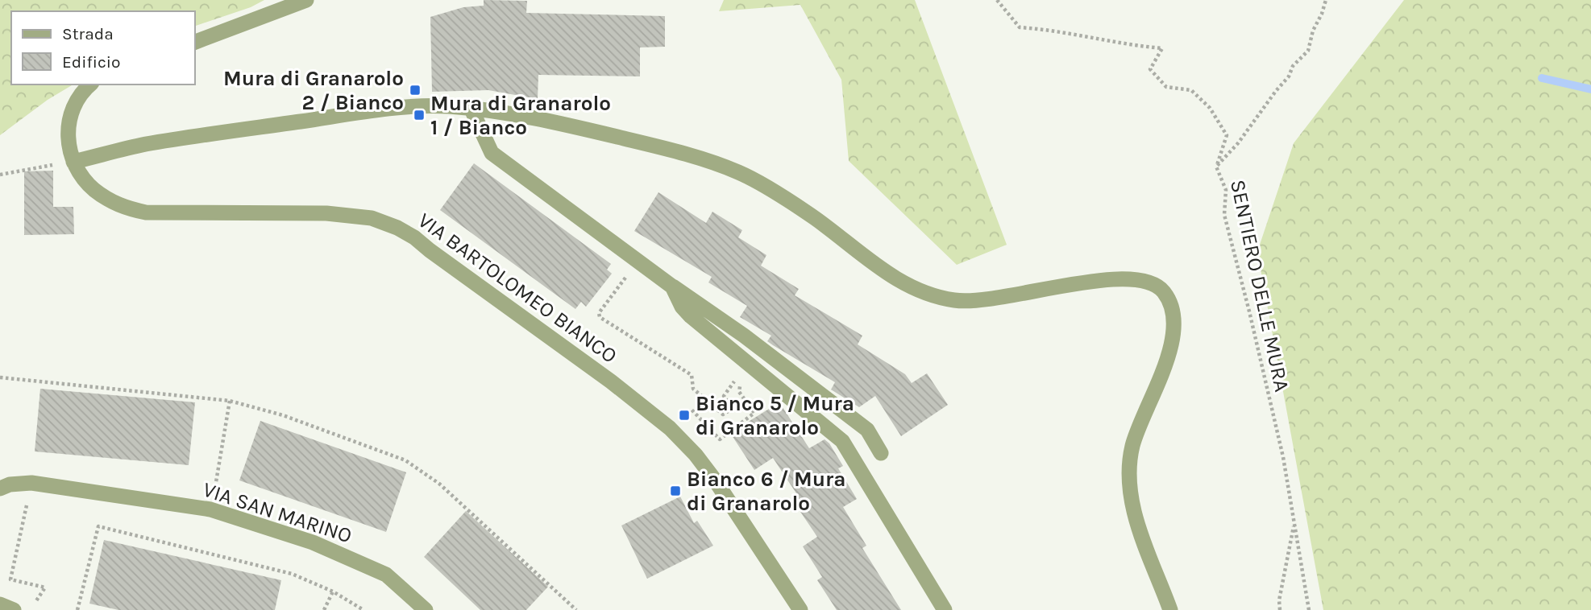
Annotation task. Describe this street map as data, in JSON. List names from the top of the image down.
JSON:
{
  "streets": {
    "street": ["VIA BARTOLOMEO BIANCO", "VIA SAN MARINO"],
    "path": ["SENTIERO DELLE MURA"]
  },
  "places": {
    "transit": [
      "Mura di Granarolo 2 / Bianco",
      "Mura di Granarolo 1 / Bianco",
      "Bianco 5 / Mura di Granarolo",
      "Bianco 6 / Mura di Granarolo"
    ]
  },
  "legend": ["Strada", "Edificio"]
}
